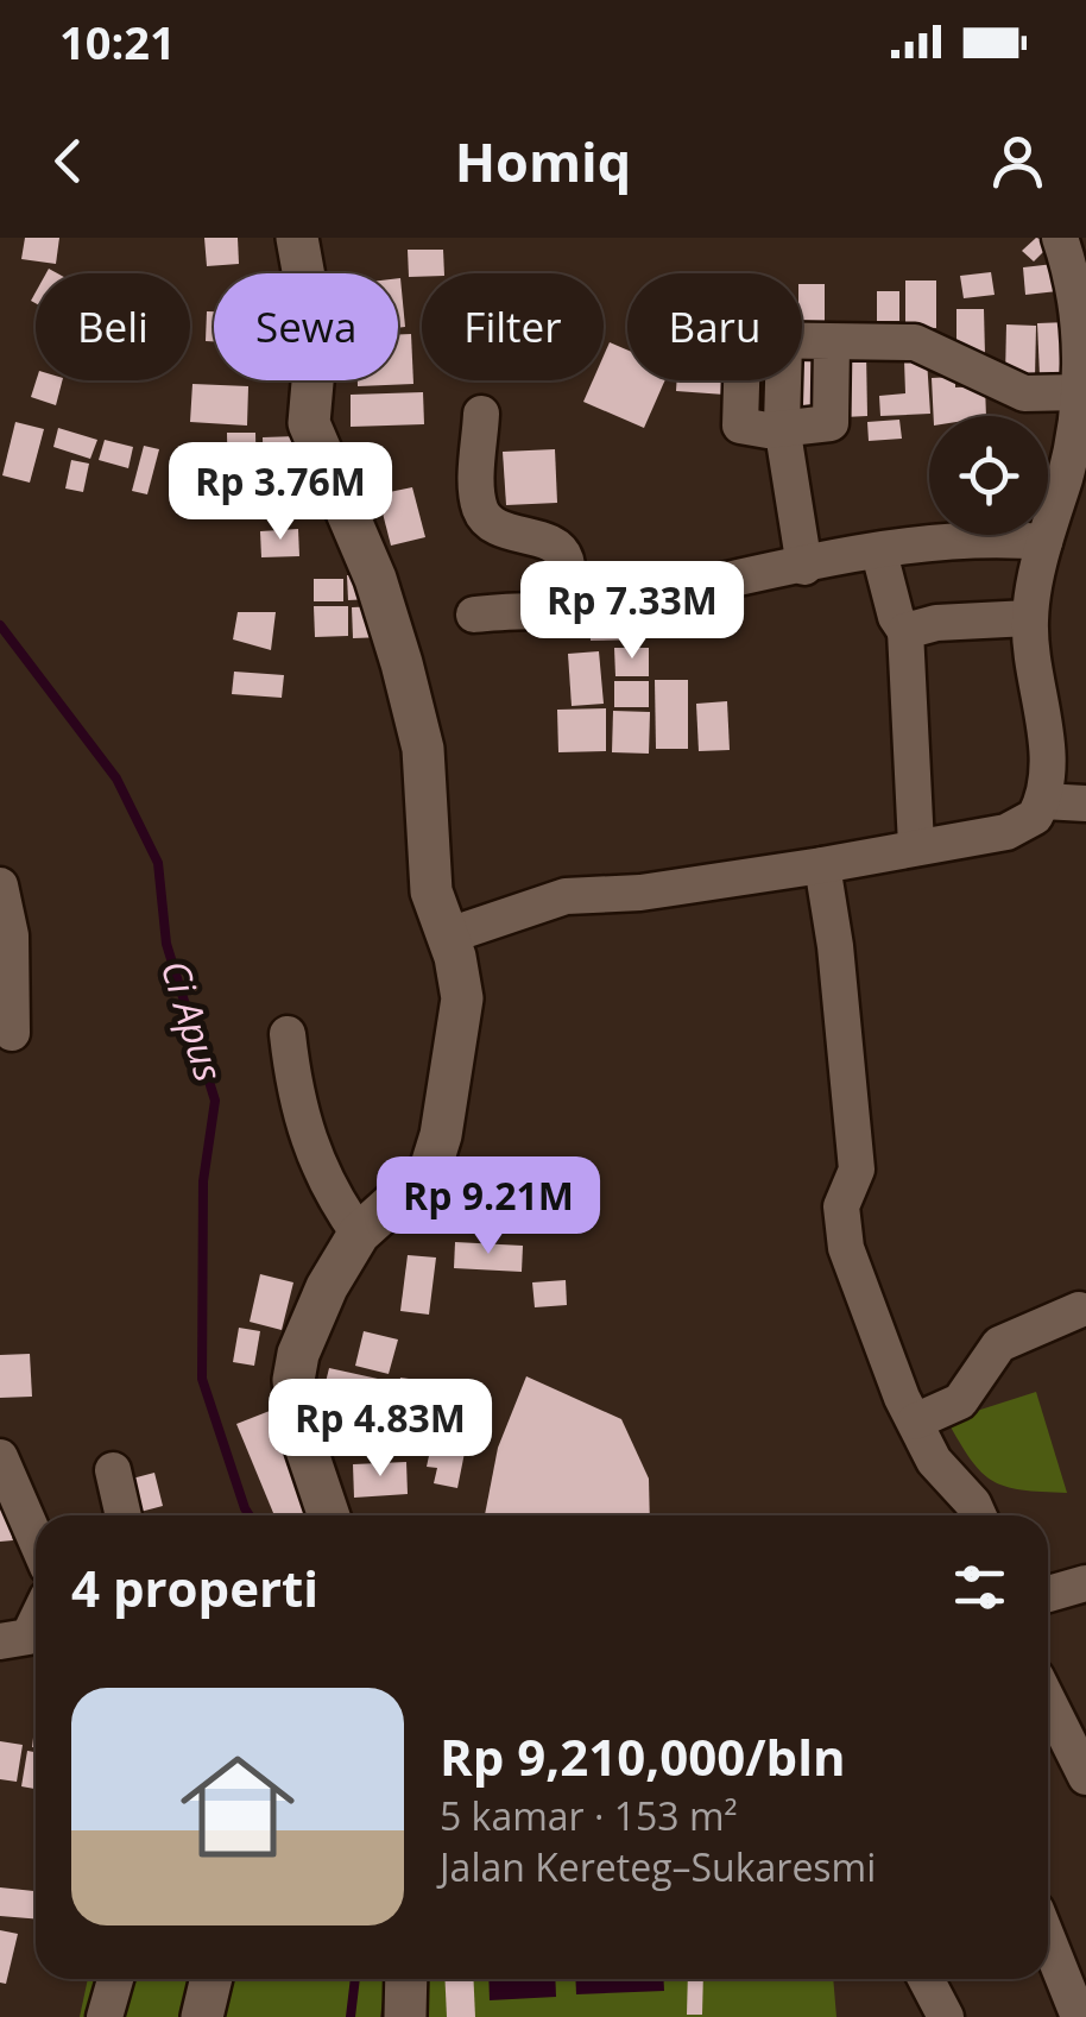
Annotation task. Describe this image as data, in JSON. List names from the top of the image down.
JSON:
{
  "water": ["Ci Apus"],
  "page": {
    "status": "10:21",
    "header": "Homiq",
    "chip": [
      "Beli",
      "Sewa",
      "Filter",
      "Baru"
    ],
    "price": [
      "Rp 3.76M",
      "Rp 7.33M",
      "Rp 9.21M",
      "Rp 4.83M"
    ],
    "heading": "4 properti",
    "list": [
      {
        "name": "Rp 9,210,000/bln",
        "note": "5 kamar · 153 m² · Jalan Kereteg–Sukaresmi"
      }
    ]
  }
}
